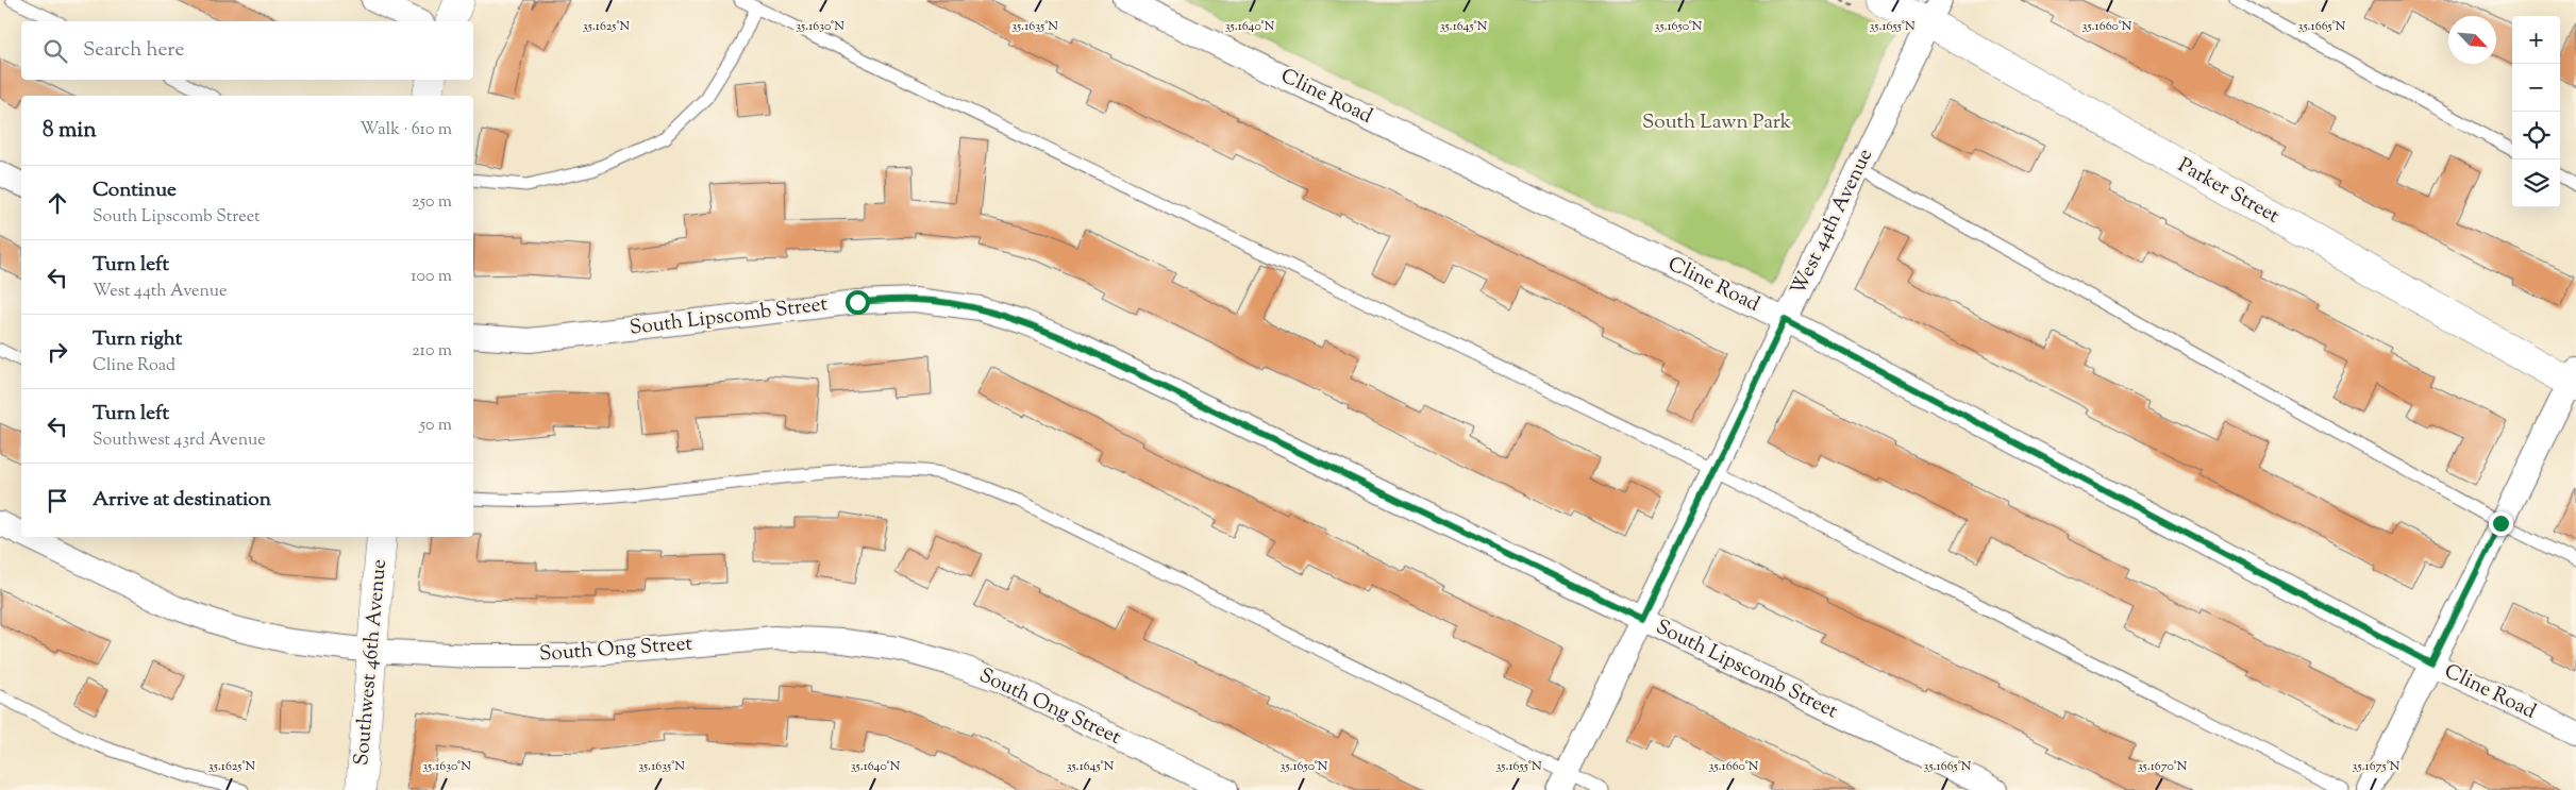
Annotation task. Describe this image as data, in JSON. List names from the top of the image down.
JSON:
{
  "streets": {
    "main road": ["Parker Street", "Southwest 46th Avenue"],
    "street": [
      "Cline Road",
      "West 44th Avenue",
      "South Lipscomb Street",
      "South Ong Street"
    ]
  },
  "crossings": [
    ["Cline Road", "West 44th Avenue"],
    ["Parker Street", "West 44th Avenue"],
    ["West 44th Avenue", "South Lipscomb Street"],
    ["South Ong Street", "Southwest 46th Avenue"]
  ],
  "parks": ["South Lawn Park"],
  "north": "bottom right",
  "page": {
    "map_buttons": ["+", "−"],
    "search": "Search here",
    "heading": ["8 min", "Walk · 610 m"],
    "list": [
      ["Continue", "South Lipscomb Street", "250 m"],
      ["Turn left", "West 44th Avenue", "100 m"],
      ["Turn right", "Cline Road", "210 m"],
      ["Turn left", "Southwest 43rd Avenue", "50 m"],
      "Arrive at destination"
    ]
  },
  "coordinates": [
    "35.1650°N",
    "35.1655°N",
    "35.1660°N",
    "35.1665°N",
    "35.1625°N",
    "35.1630°N",
    "35.1635°N",
    "35.1640°N",
    "35.1645°N",
    "35.1670°N",
    "35.1675°N"
  ]
}
